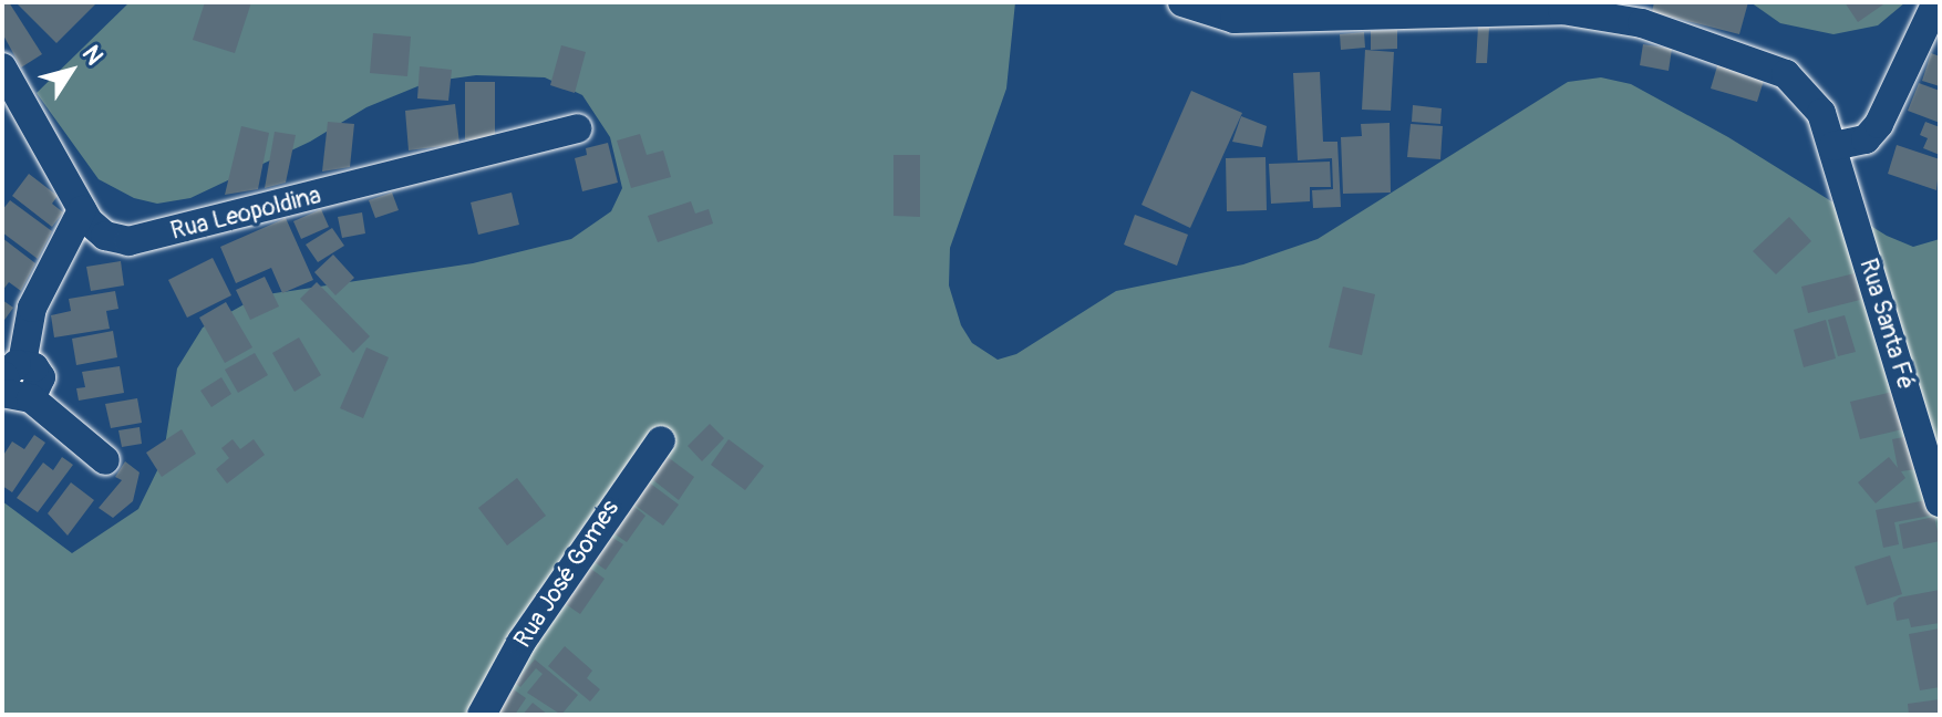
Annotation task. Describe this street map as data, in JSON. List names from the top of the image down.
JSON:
{
  "streets": {
    "street": ["Rua Leopoldina", "Rua Santa Fé", "Rua José Gomes"]
  },
  "north": "top right"
}
